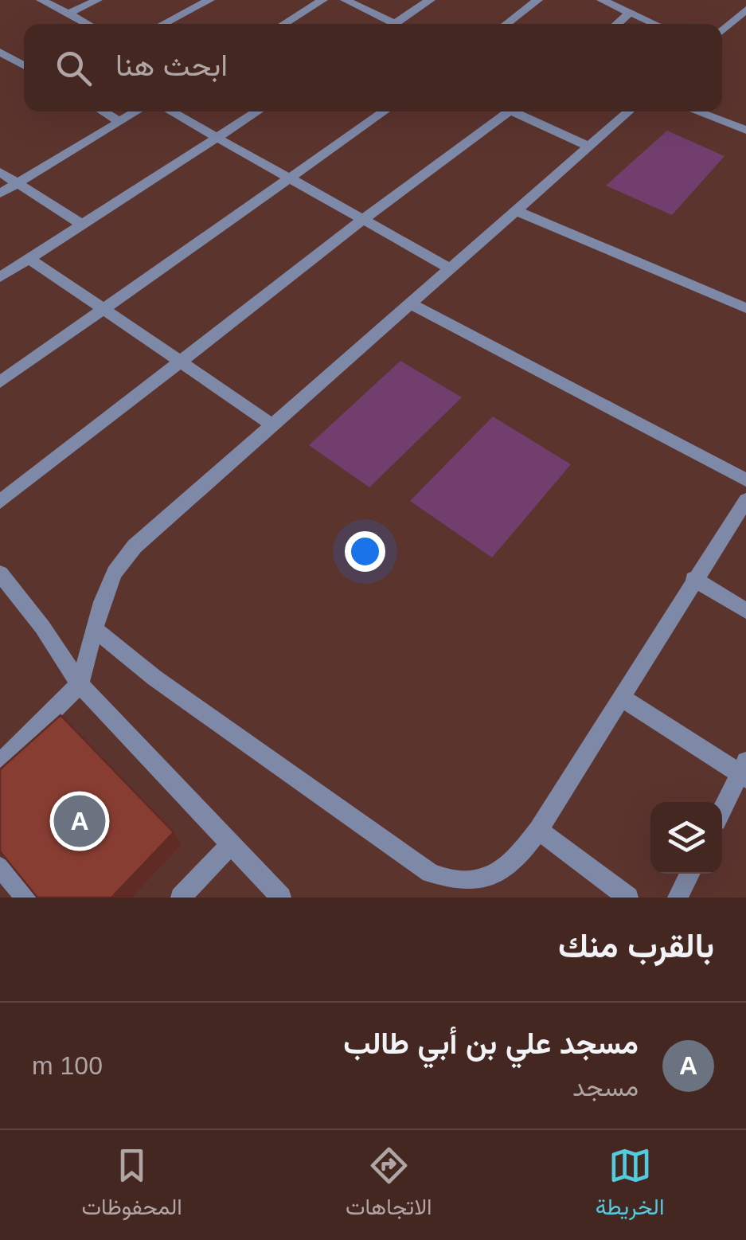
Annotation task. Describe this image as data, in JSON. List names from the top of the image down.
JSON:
{
  "page": {
    "search": "ابحث هنا",
    "pins": "A",
    "heading": "بالقرب منك",
    "list": [
      {
        "mark": "A",
        "name": "مسجد علي بن أبي طالب",
        "note": "مسجد",
        "value": "100 m"
      }
    ],
    "nav": ["الخريطة", "الاتجاهات", "المحفوظات"]
  }
}
